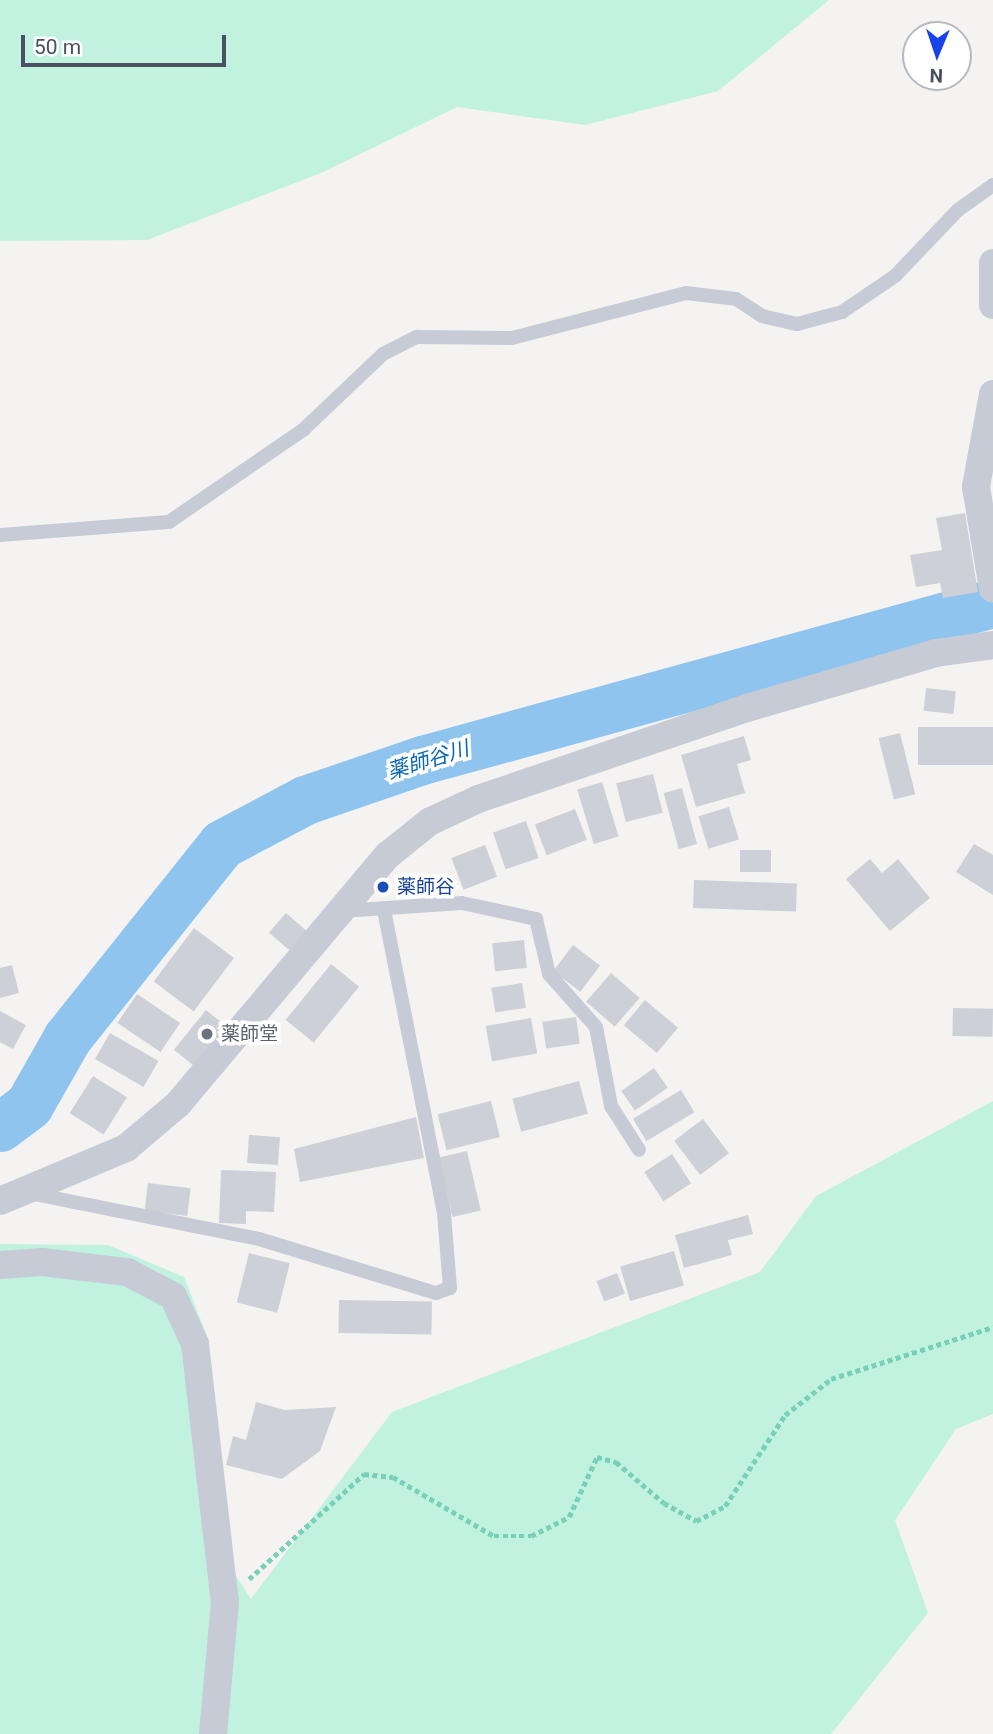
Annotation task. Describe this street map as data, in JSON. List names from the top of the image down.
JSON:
{
  "water": ["薬師谷川"],
  "places": ["薬師谷", "薬師堂"],
  "scale_bar": "50 m",
  "north": "bottom"
}
